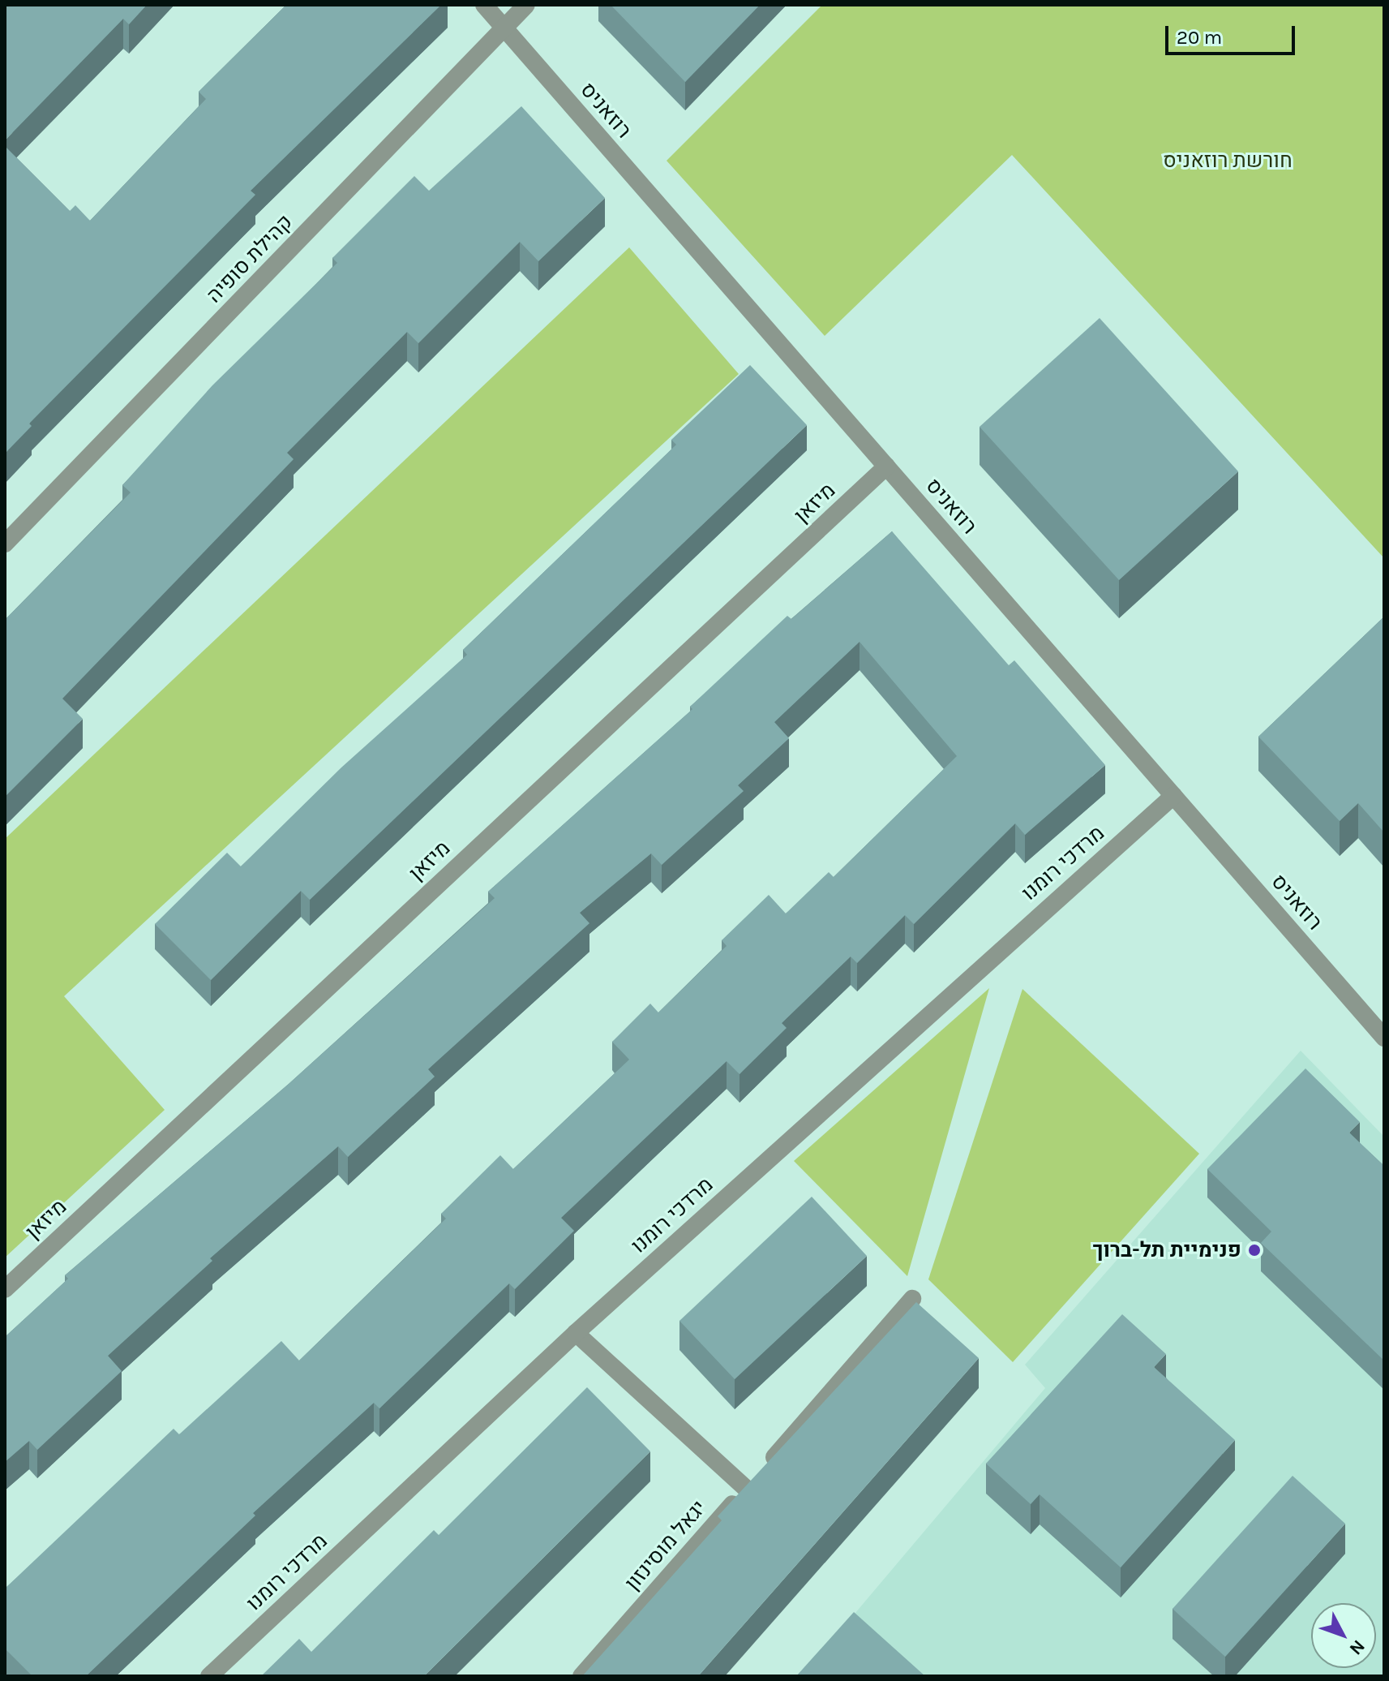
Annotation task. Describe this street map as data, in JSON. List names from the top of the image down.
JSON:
{
  "streets": {
    "street": [
      "רוזאניס",
      "קהילת סופיה",
      "מיזאן",
      "מרדכי רומנו",
      "יגאל מוסינזון"
    ]
  },
  "crossings": [
    ["רוזאניס", "קהילת סופיה"],
    ["רוזאניס", "מיזאן"],
    ["רוזאניס", "מרדכי רומנו"]
  ],
  "parks": ["חורשת רוזאניס"],
  "places": ["פנימיית תל-ברוך"],
  "scale_bar": "20 m",
  "north": "bottom right"
}
